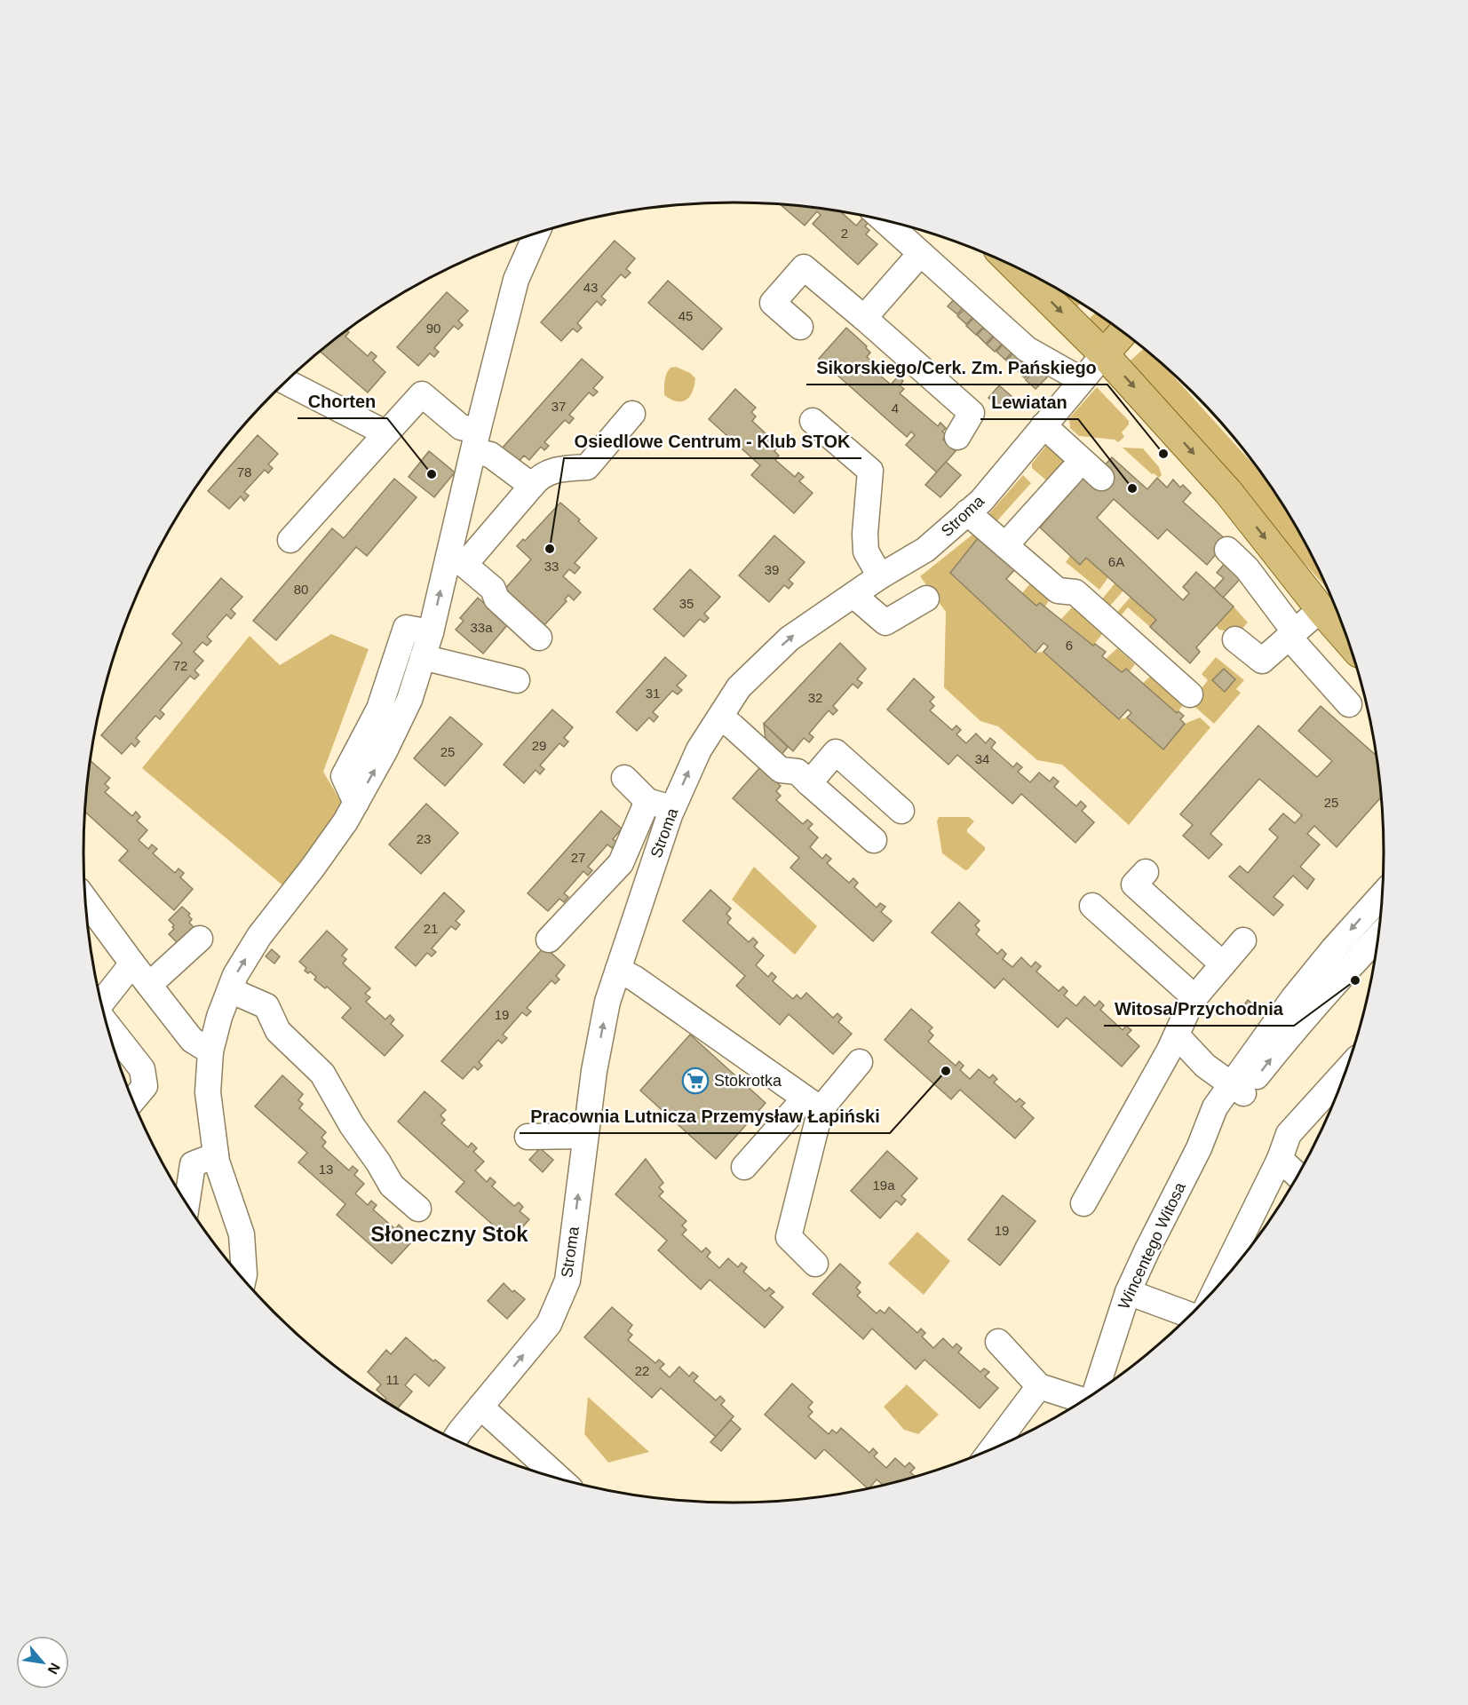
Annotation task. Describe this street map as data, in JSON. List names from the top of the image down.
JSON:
{
  "streets": {
    "street": ["Stroma", "Wincentego Witosa"]
  },
  "one_way": ["Stroma"],
  "districts": ["Słoneczny Stok"],
  "places": {
    "other": [
      "Sikorskiego/Cerk. Zm. Pańskiego",
      "Chorten",
      "Lewiatan",
      "Osiedlowe Centrum - Klub STOK",
      "Witosa/Przychodnia",
      "Pracownia Lutnicza Przemysław Łapiński"
    ],
    "supermarket": ["Stokrotka"]
  },
  "house_numbers": [
    "2",
    "43",
    "45",
    "90",
    "37",
    "4",
    "78",
    "6A",
    "33",
    "39",
    "80",
    "35",
    "33a",
    "6",
    "72",
    "31",
    "32",
    "29",
    "25",
    "34",
    "25",
    "23",
    "27",
    "21",
    "19",
    "13",
    "19a",
    "19",
    "22",
    "11"
  ],
  "north": "bottom right"
}
